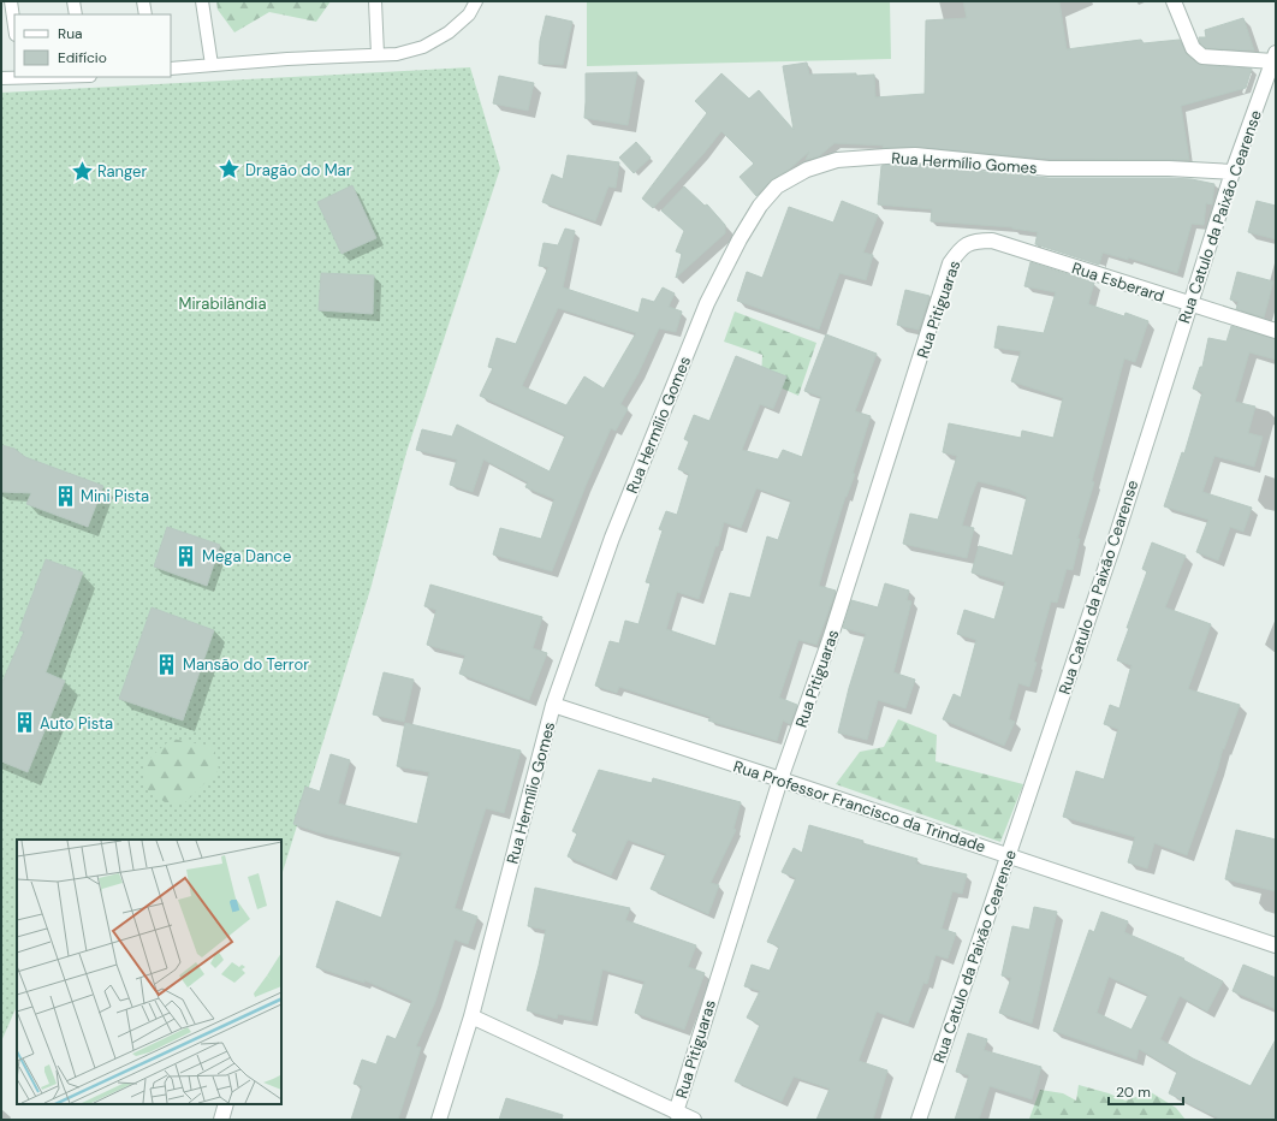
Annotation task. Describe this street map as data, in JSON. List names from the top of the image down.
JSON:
{
  "streets": {
    "street": [
      "Rua Hermílio Gomes",
      "Rua Catulo da Paixão Cearense",
      "Rua Esberard",
      "Rua Pitiguaras",
      "Rua Professor Francisco da Trindade"
    ]
  },
  "crossings": [
    ["Rua Hermílio Gomes", "Rua Catulo da Paixão Cearense"],
    ["Rua Hermílio Gomes", "Rua Professor Francisco da Trindade"],
    ["Rua Catulo da Paixão Cearense", "Rua Esberard"],
    ["Rua Catulo da Paixão Cearense", "Rua Professor Francisco da Trindade"],
    ["Rua Esberard", "Rua Pitiguaras"],
    ["Rua Pitiguaras", "Rua Professor Francisco da Trindade"]
  ],
  "parks": ["Mirabilândia"],
  "places": {
    "place": ["Dragão do Mar", "Ranger"],
    "building": [
      "Mini Pista",
      "Mega Dance",
      "Mansão do Terror",
      "Auto Pista"
    ]
  },
  "legend": ["Rua", "Edifício"],
  "scale_bar": "20 m"
}
